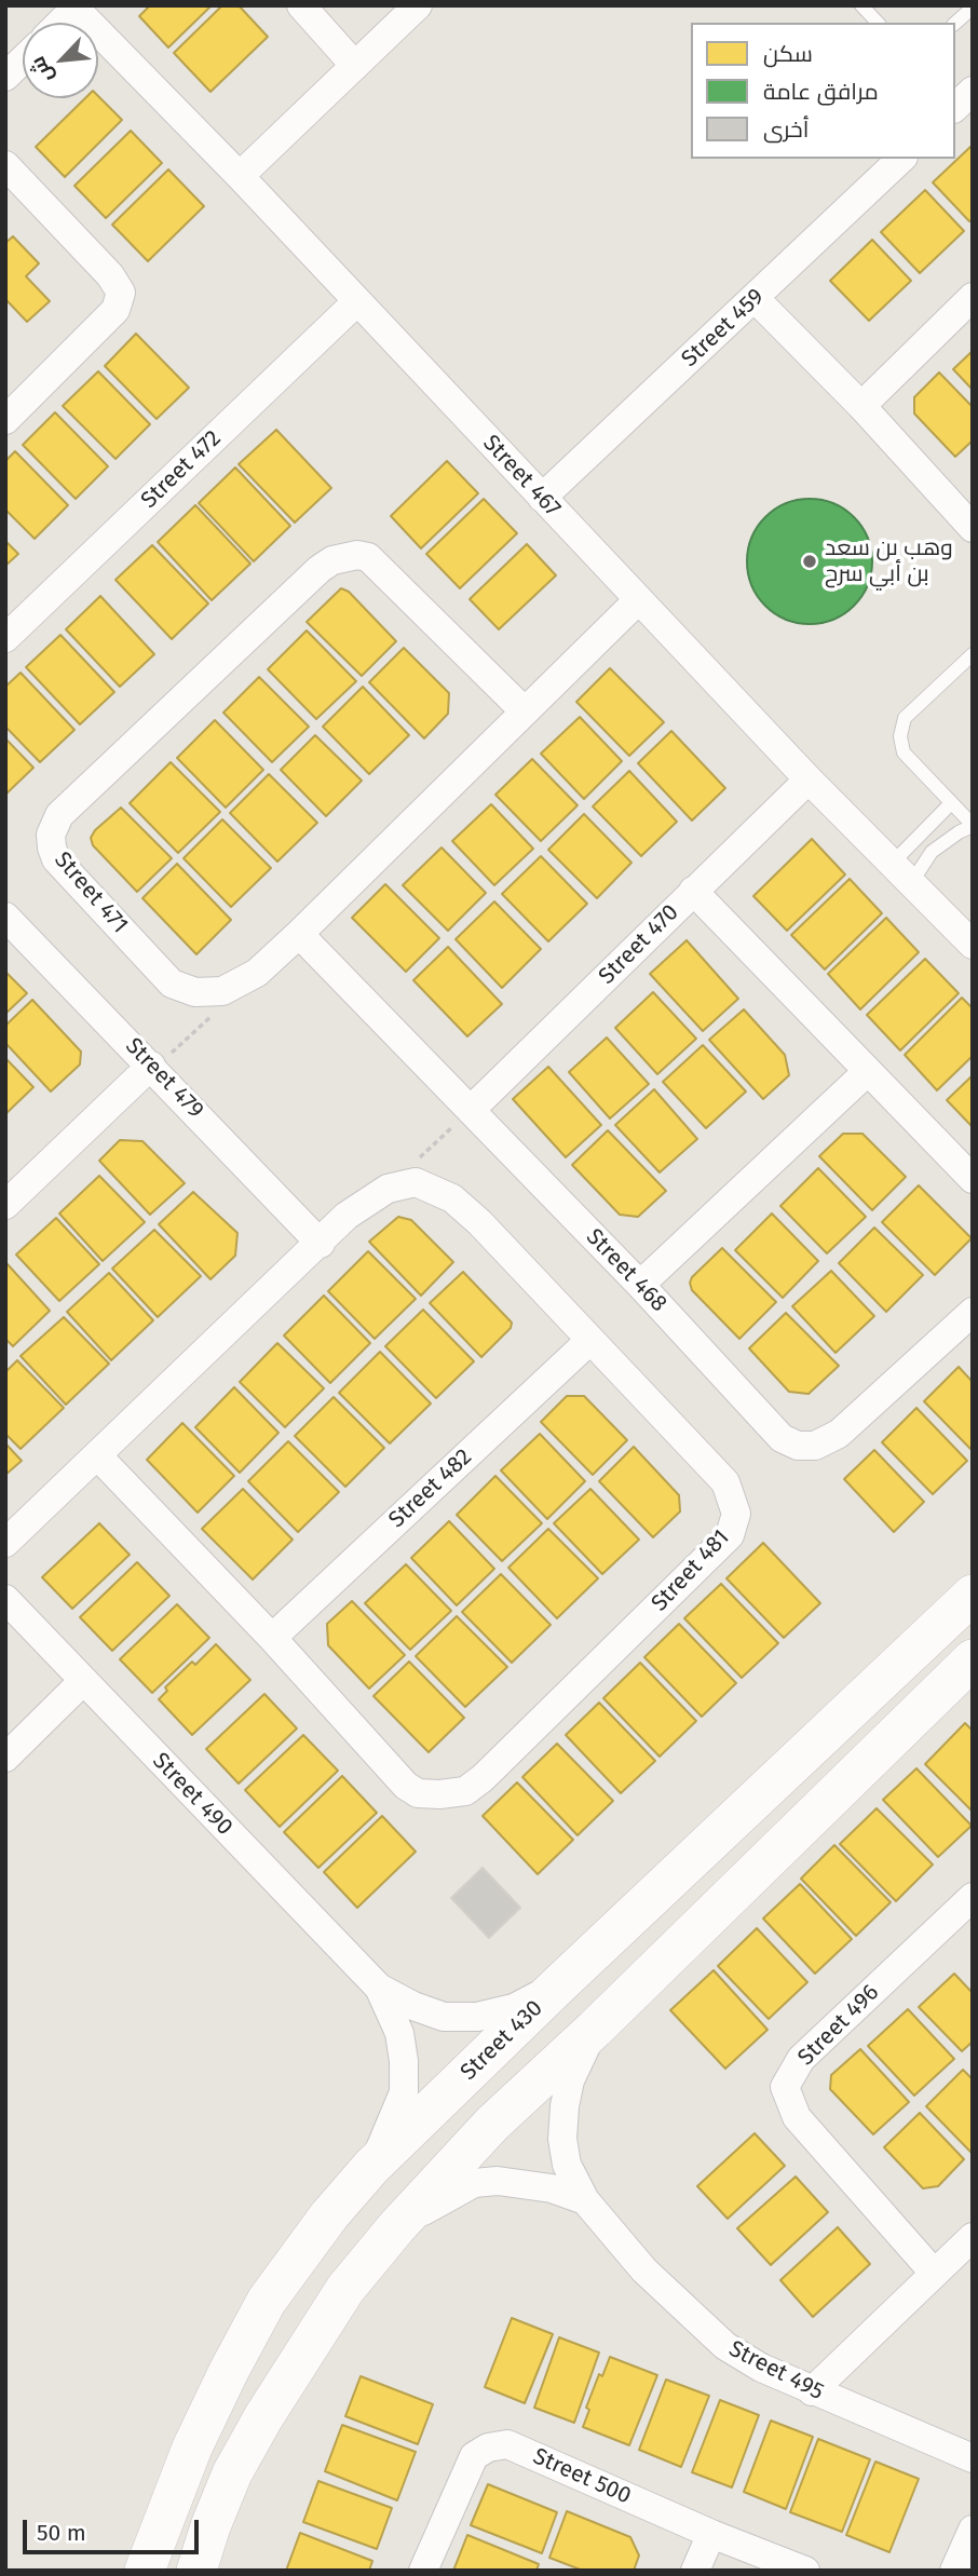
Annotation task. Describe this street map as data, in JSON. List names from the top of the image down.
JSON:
{
  "streets": {
    "street": [
      "Street 459",
      "Street 472",
      "Street 467",
      "Street 471",
      "Street 470",
      "Street 479",
      "Street 468",
      "Street 482",
      "Street 481",
      "Street 490",
      "Street 496",
      "Street 430",
      "Street 495",
      "Street 500"
    ]
  },
  "crossings": [
    ["Street 459", "Street 467"],
    ["Street 472", "Street 467"],
    ["Street 467", "Street 471"],
    ["Street 467", "Street 470"],
    ["Street 471", "Street 468"],
    ["Street 470", "Street 468"],
    ["Street 482", "Street 481"],
    ["Street 490", "Street 430"]
  ],
  "places": ["وهب بن سعد بن أبي سرح"],
  "legend": ["سكن", "مرافق عامة", "أخرى"],
  "scale_bar": "50 m",
  "north": "bottom left"
}
